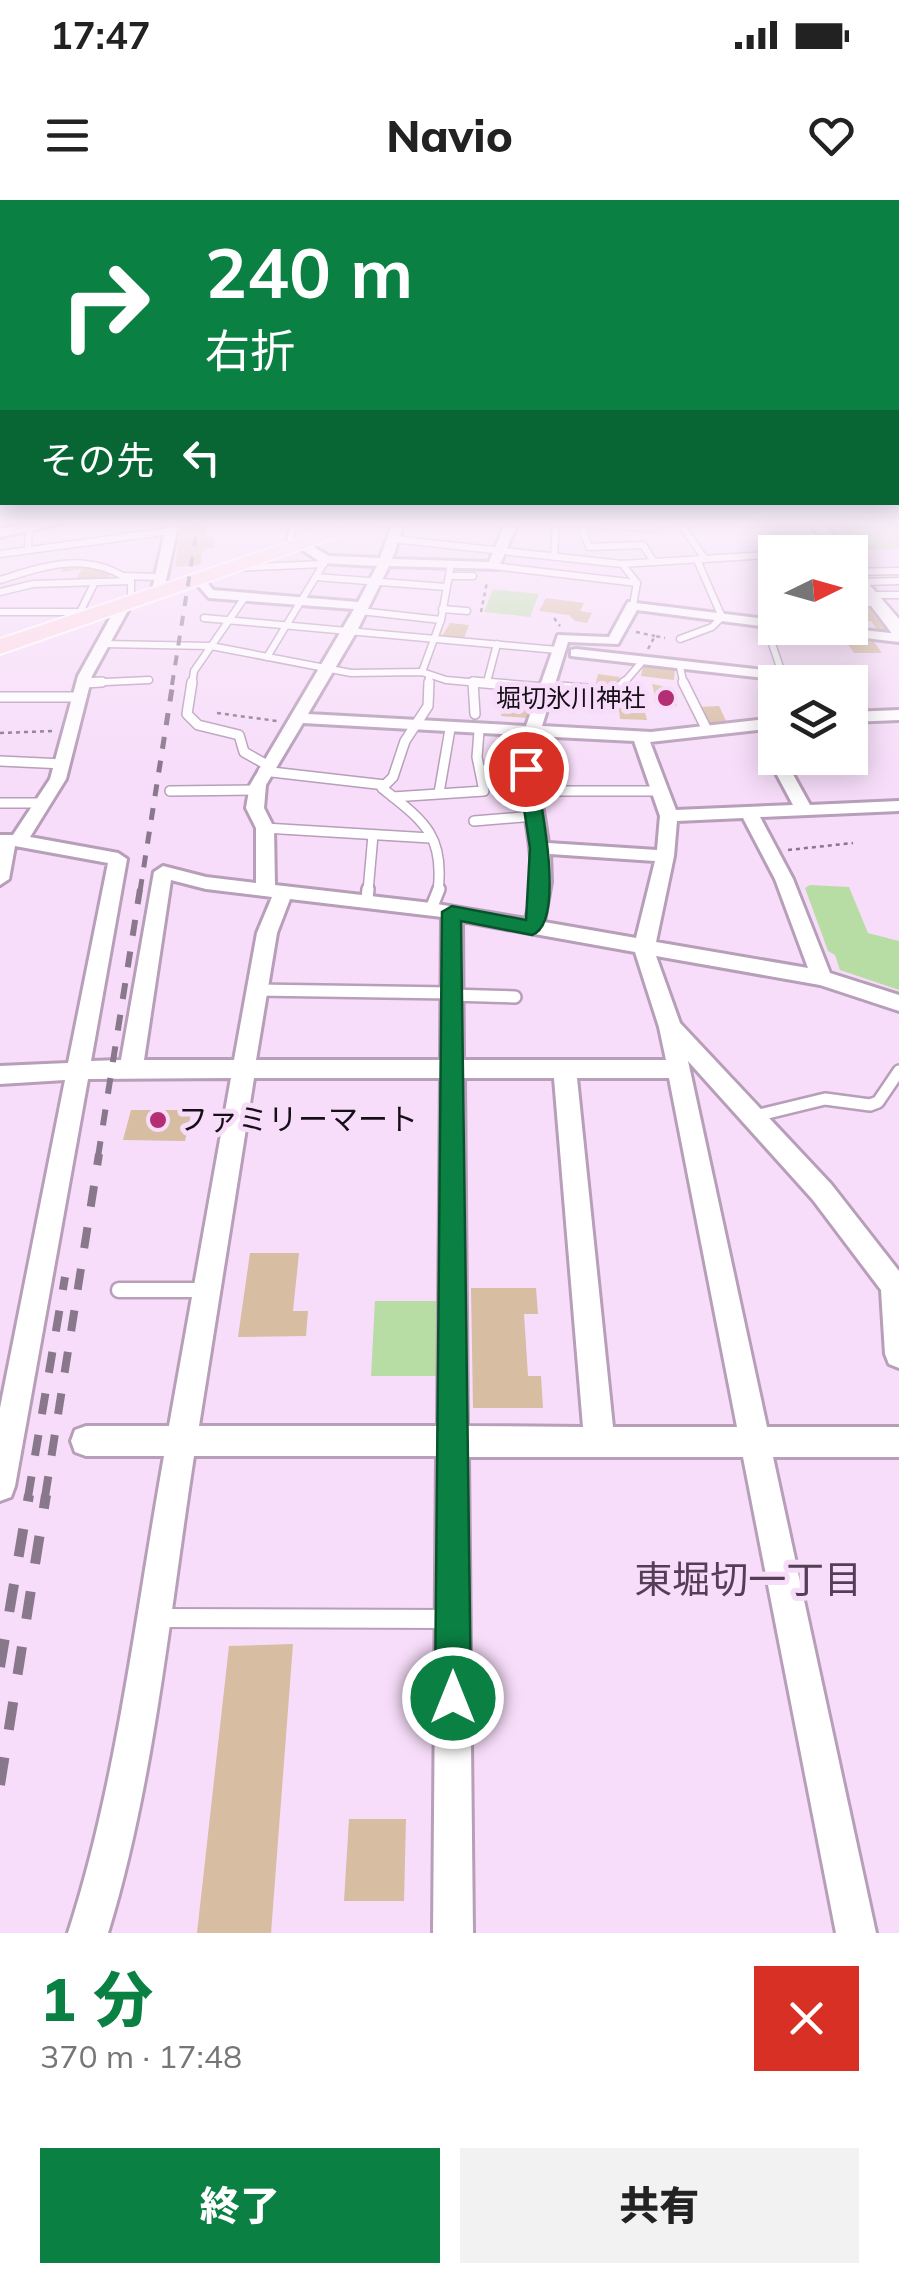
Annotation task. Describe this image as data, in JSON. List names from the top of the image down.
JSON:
{
  "districts": ["東堀切一丁目"],
  "places": ["堀切氷川神社", "ファミリーマート"],
  "north": "right",
  "page": {
    "status": "17:47",
    "header": "Navio",
    "turn": ["240 m", "右折"],
    "then": "その先",
    "heading": ["1 分", "370 m · 17:48"],
    "buttons": ["終了", "共有"]
  }
}
